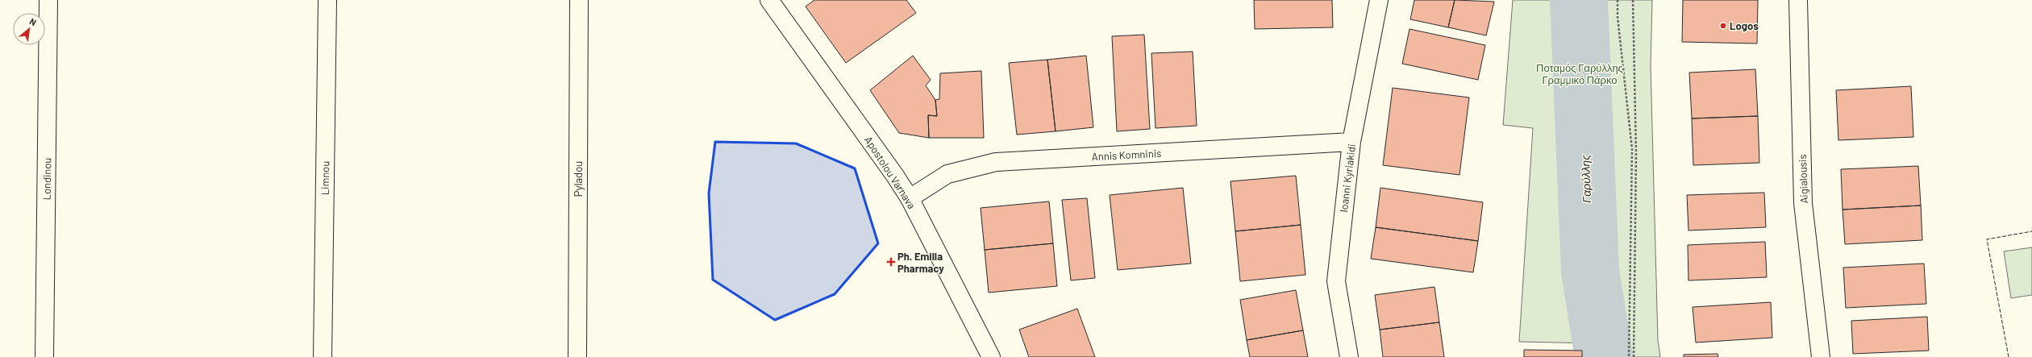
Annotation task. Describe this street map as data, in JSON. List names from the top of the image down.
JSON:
{
  "streets": {
    "street": [
      "Annis Komninis",
      "Apostolou Varnava",
      "Limnou",
      "Ioanni Kyriakidi",
      "Londinou",
      "Pyladou",
      "Aigialousis"
    ]
  },
  "crossings": [
    ["Annis Komninis", "Apostolou Varnava"],
    ["Annis Komninis", "Ioanni Kyriakidi"]
  ],
  "water": ["Γαρύλλης"],
  "parks": ["Ποταμός Γαρύλλης Γραμμικό Πάρκο"],
  "places": {
    "other": ["Logos"],
    "health": ["Ph. Emilia Pharmacy"]
  },
  "north": "top right"
}
